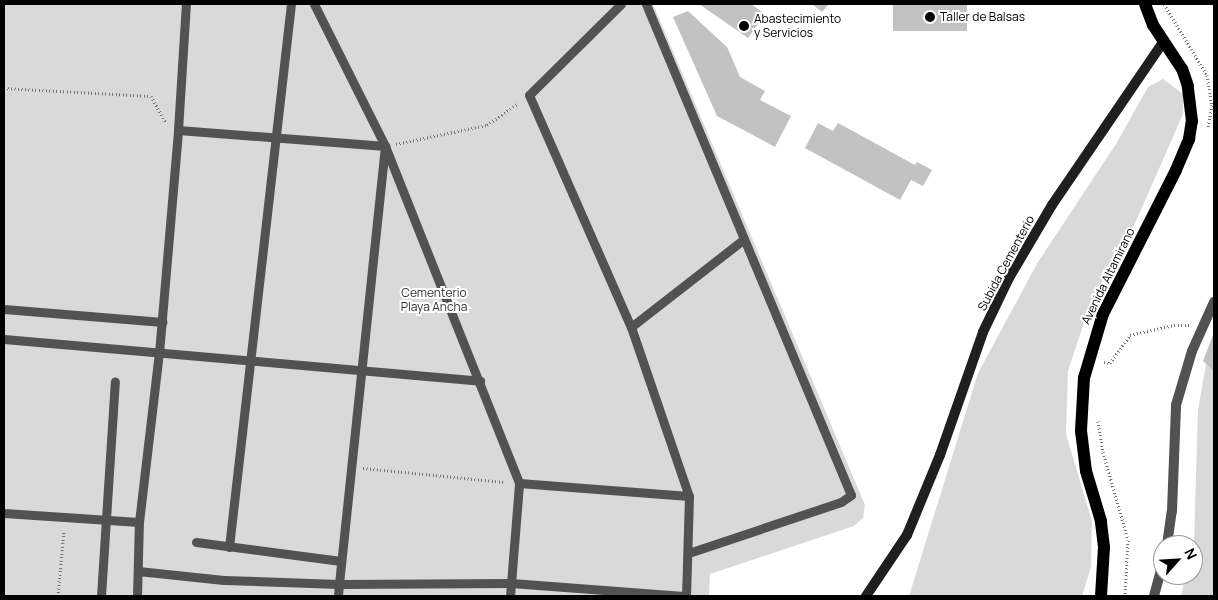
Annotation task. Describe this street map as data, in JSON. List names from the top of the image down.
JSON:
{
  "streets": {
    "main road": ["Avenida Altamirano"],
    "street": ["Subida Cementerio"]
  },
  "crossings": [
    ["Subida Cementerio", "Avenida Altamirano"]
  ],
  "parks": ["Cementerio Playa Ancha"],
  "places": ["Taller de Balsas", "Abastecimiento y Servicios"],
  "north": "top right"
}
